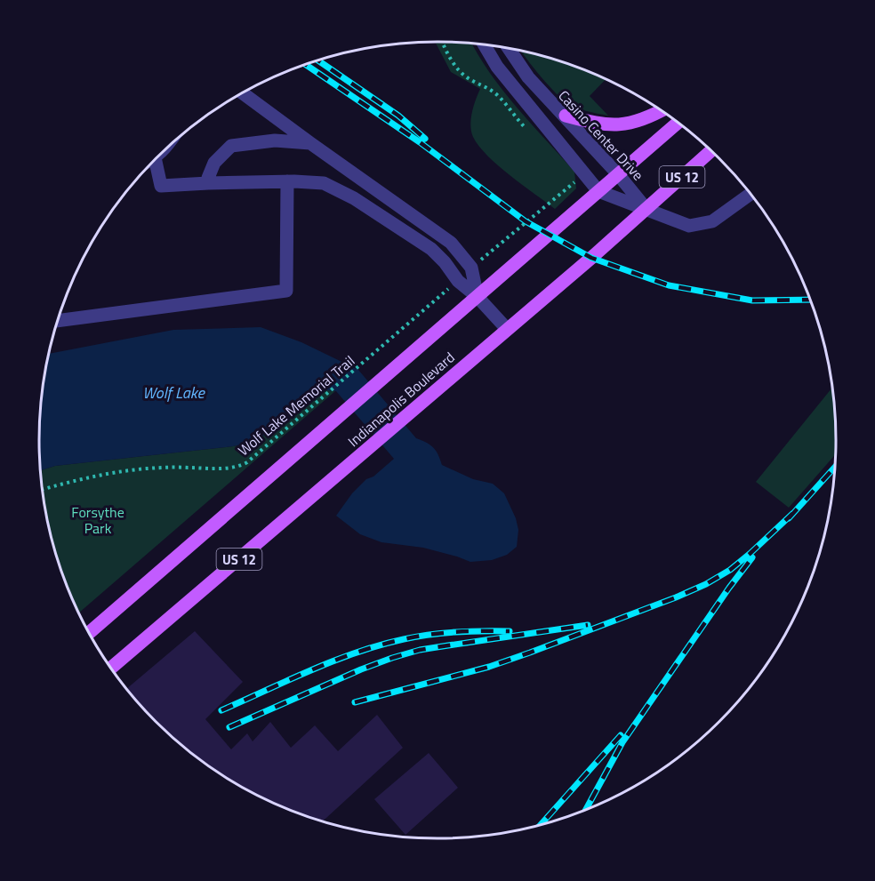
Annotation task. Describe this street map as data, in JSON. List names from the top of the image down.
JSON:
{
  "streets": {
    "main road": ["US 12", "Indianapolis Boulevard"],
    "street": ["Casino Center Drive"],
    "path": ["Wolf Lake Memorial Trail"]
  },
  "crossings": [
    ["Casino Center Drive", "Indianapolis Boulevard"]
  ],
  "water": ["Wolf Lake"],
  "parks": ["Forsythe Park"]
}
